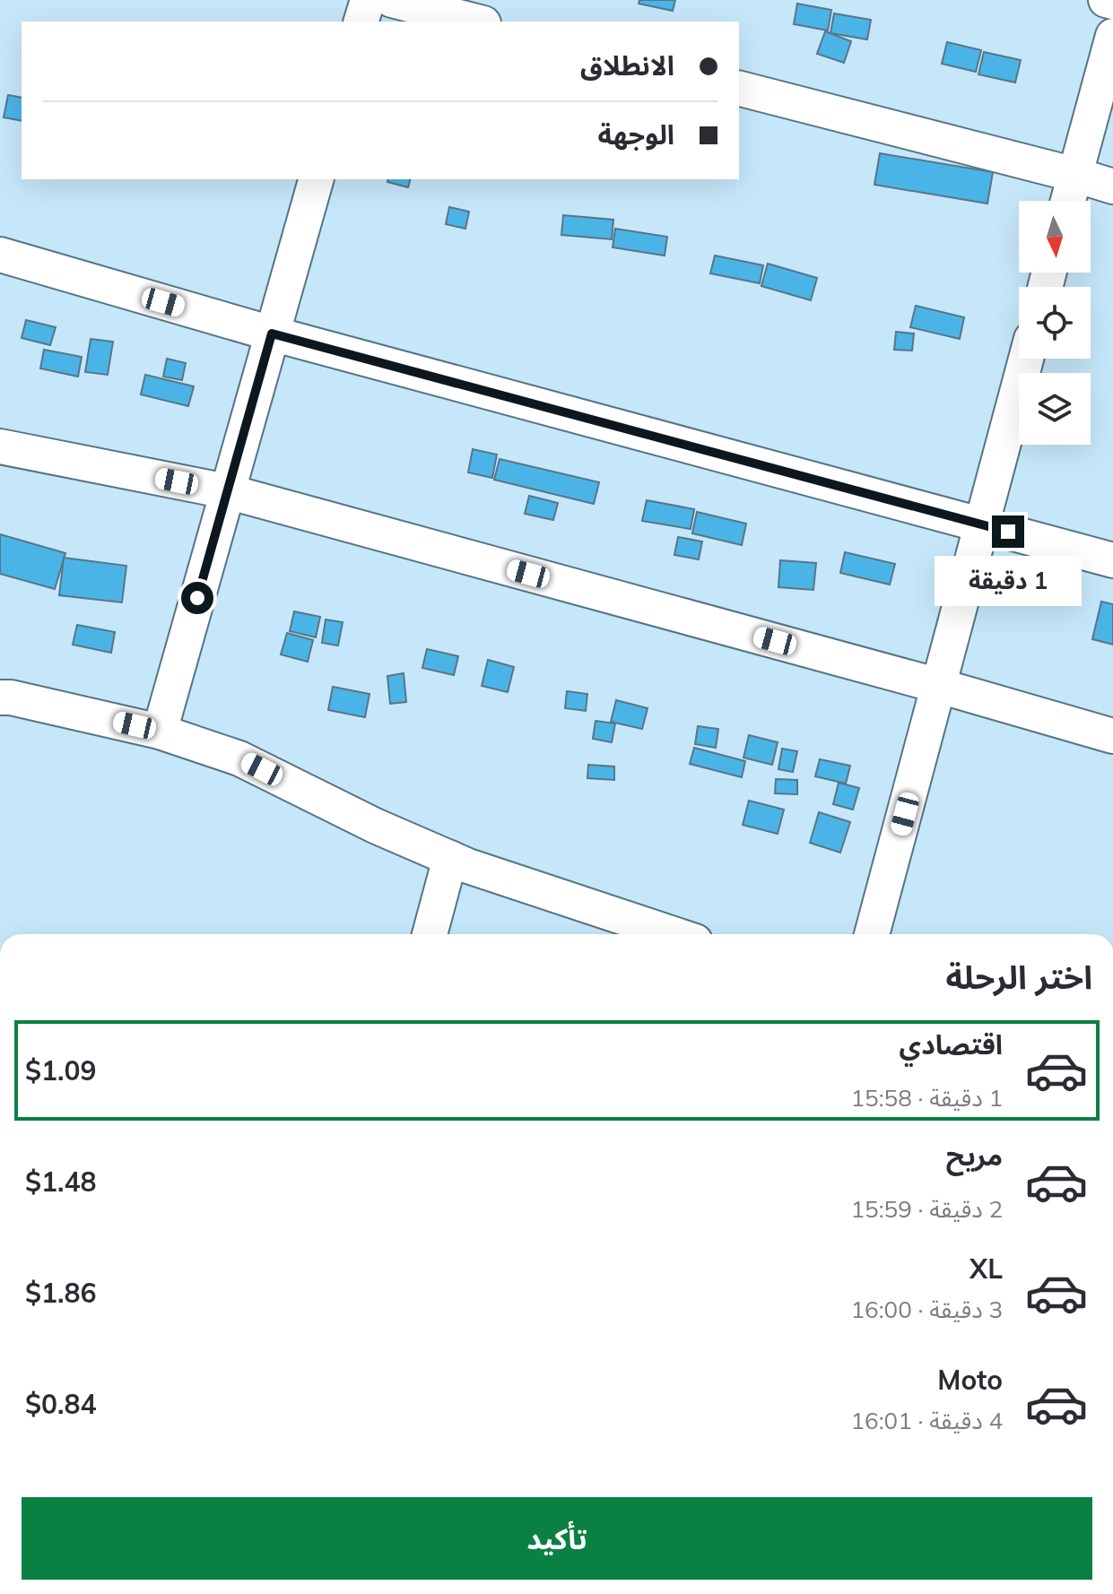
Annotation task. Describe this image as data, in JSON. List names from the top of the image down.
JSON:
{
  "north": "bottom",
  "page": {
    "banner": ["الانطلاق", "الوجهة"],
    "bubble": "1 دقيقة",
    "heading": "اختر الرحلة",
    "list": [
      {
        "name": "اقتصادي",
        "note": "1 دقيقة · 15:58",
        "value": "$1.09"
      },
      {
        "name": "مريح",
        "note": "2 دقيقة · 15:59",
        "value": "$1.48"
      },
      {
        "name": "XL",
        "note": "3 دقيقة · 16:00",
        "value": "$1.86"
      },
      {
        "name": "Moto",
        "note": "4 دقيقة · 16:01",
        "value": "$0.84"
      }
    ],
    "buttons": "تأكيد"
  }
}
